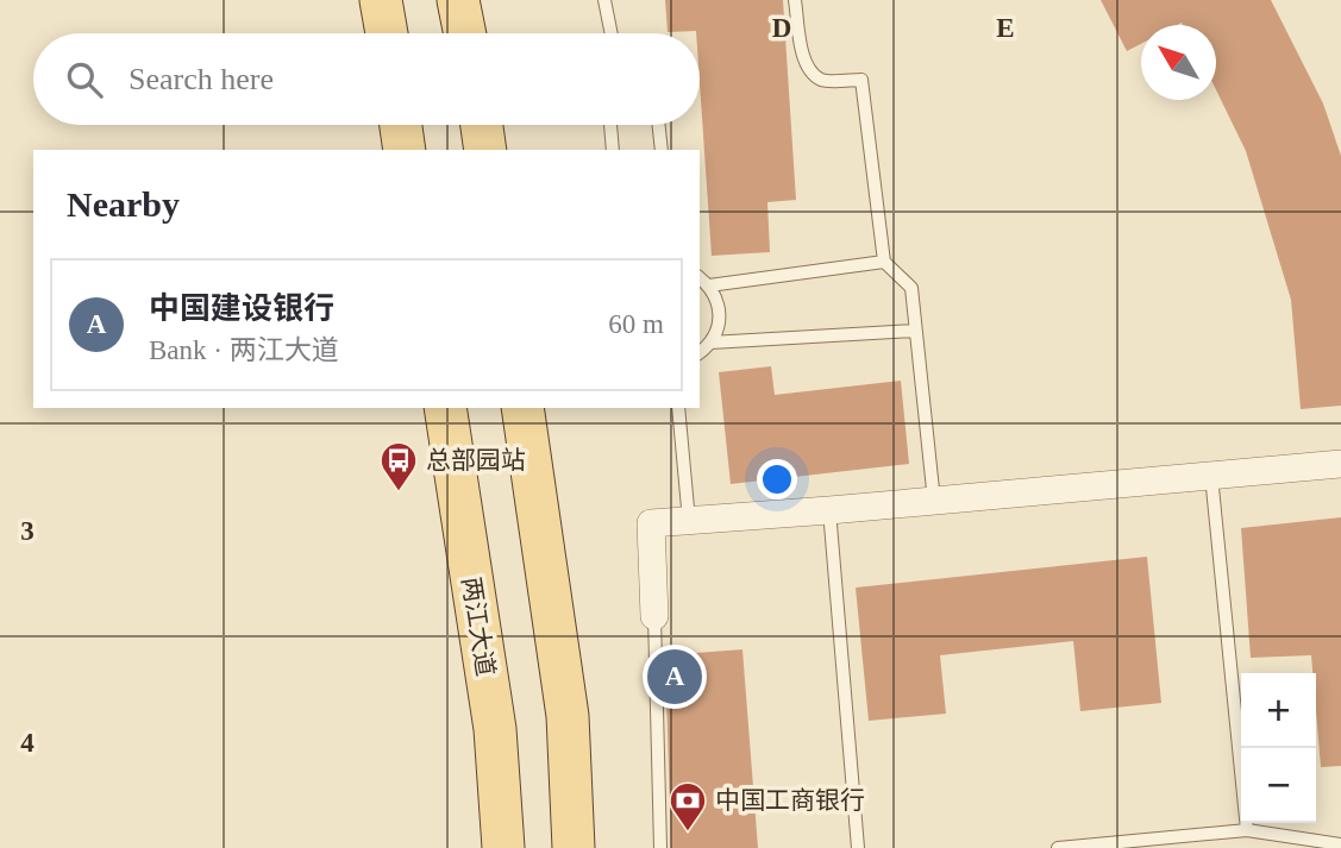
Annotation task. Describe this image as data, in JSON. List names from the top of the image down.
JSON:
{
  "streets": {
    "main road": ["两江大道"]
  },
  "places": {
    "bus stop": ["总部园站"],
    "bank": ["中国工商银行"]
  },
  "north": "top left",
  "page": {
    "search": "Search here",
    "heading": "Nearby",
    "list": [
      {
        "mark": "A",
        "name": "中国建设银行",
        "note": "Bank · 两江大道",
        "value": "60 m"
      }
    ],
    "pins": "A",
    "map_buttons": ["+", "−"]
  },
  "grid": {
    "columns": ["D", "E"],
    "rows": ["3", "4"]
  }
}
